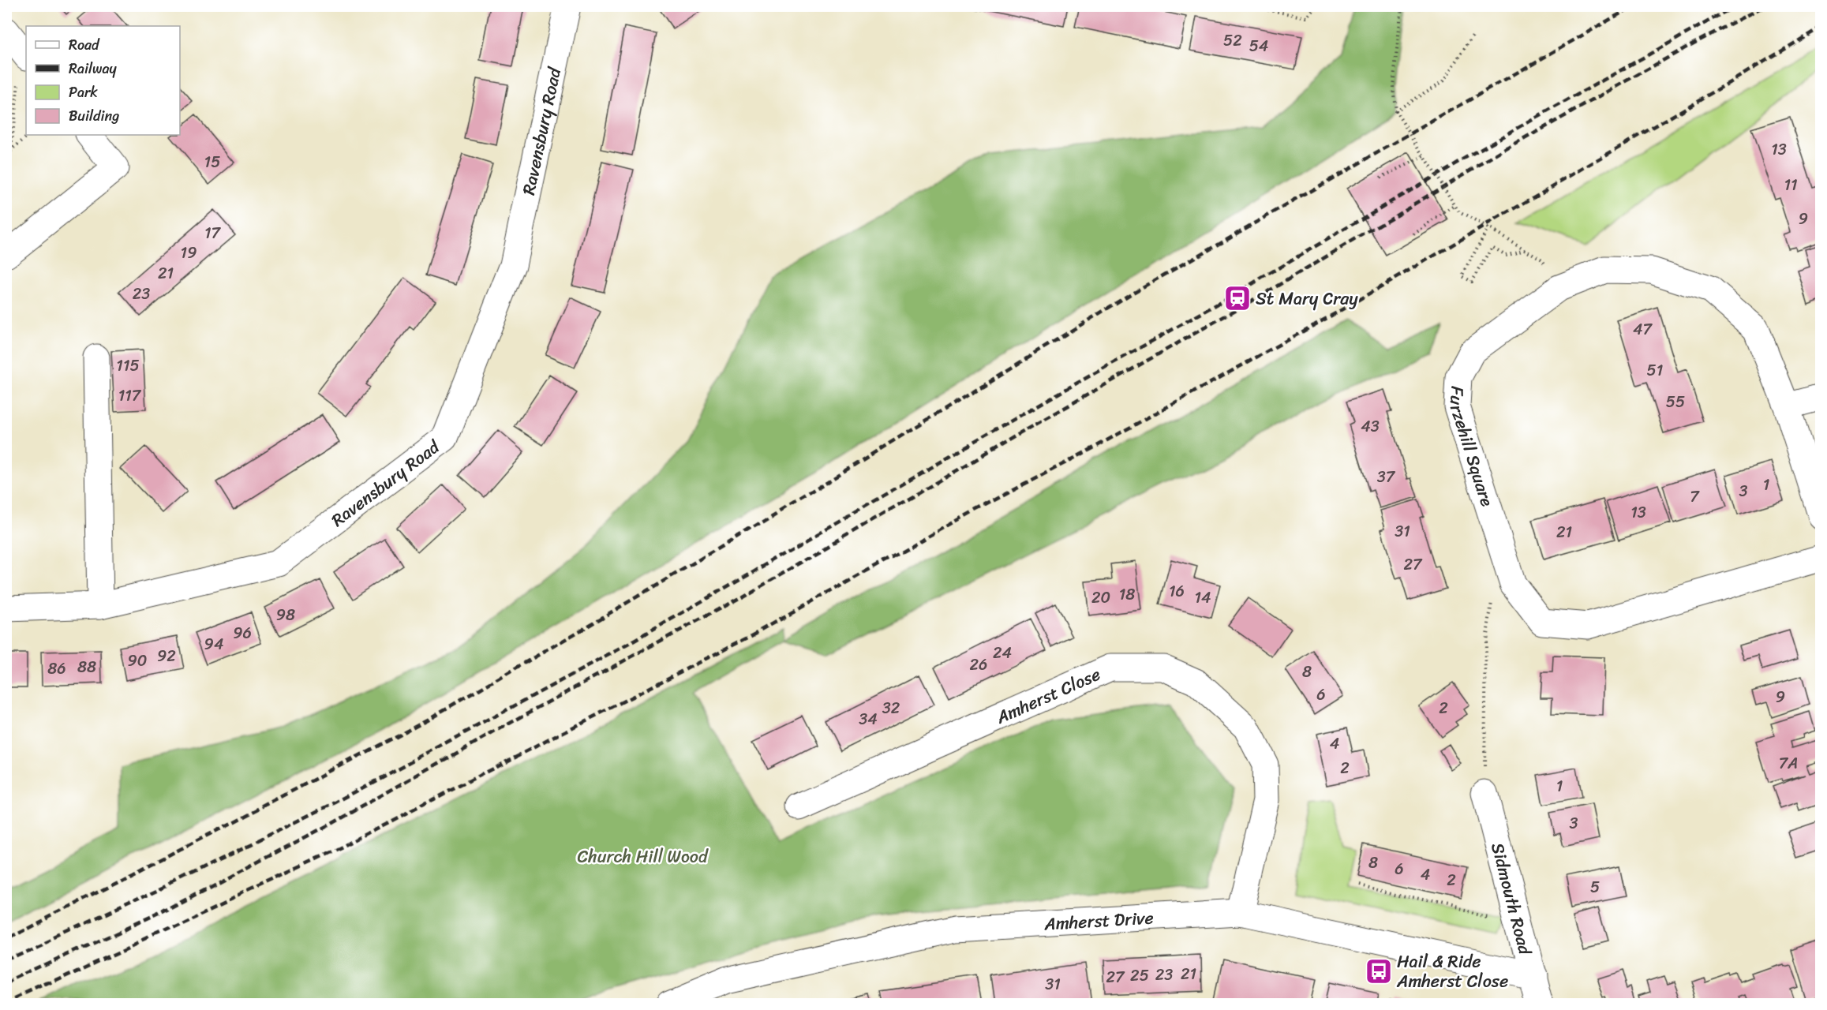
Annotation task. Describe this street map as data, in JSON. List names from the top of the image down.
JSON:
{
  "streets": {
    "street": [
      "Ravensbury Road",
      "Furzehill Square",
      "Amherst Close",
      "Sidmouth Road",
      "Amherst Drive"
    ]
  },
  "crossings": [
    ["Amherst Close", "Amherst Drive"],
    ["Sidmouth Road", "Amherst Drive"]
  ],
  "parks": ["Church Hill Wood"],
  "places": {
    "station": ["St Mary Cray"],
    "bus stop": ["Hail & Ride Amherst Close"]
  },
  "house_numbers": [
    "52",
    "54",
    "13",
    "15",
    "11",
    "9",
    "17",
    "19",
    "21",
    "23",
    "47",
    "115",
    "51",
    "117",
    "55",
    "43",
    "37",
    "1",
    "3",
    "7",
    "13",
    "31",
    "21",
    "27",
    "16",
    "18",
    "20",
    "14",
    "98",
    "96",
    "94",
    "24",
    "92",
    "90",
    "26",
    "88",
    "86",
    "8",
    "6",
    "9",
    "32",
    "2",
    "34",
    "4",
    "7A",
    "2",
    "1",
    "3",
    "8",
    "6",
    "4",
    "2",
    "5",
    "21",
    "23",
    "25",
    "27",
    "31"
  ],
  "legend": [
    "Road",
    "Railway",
    "Park",
    "Building"
  ]
}
